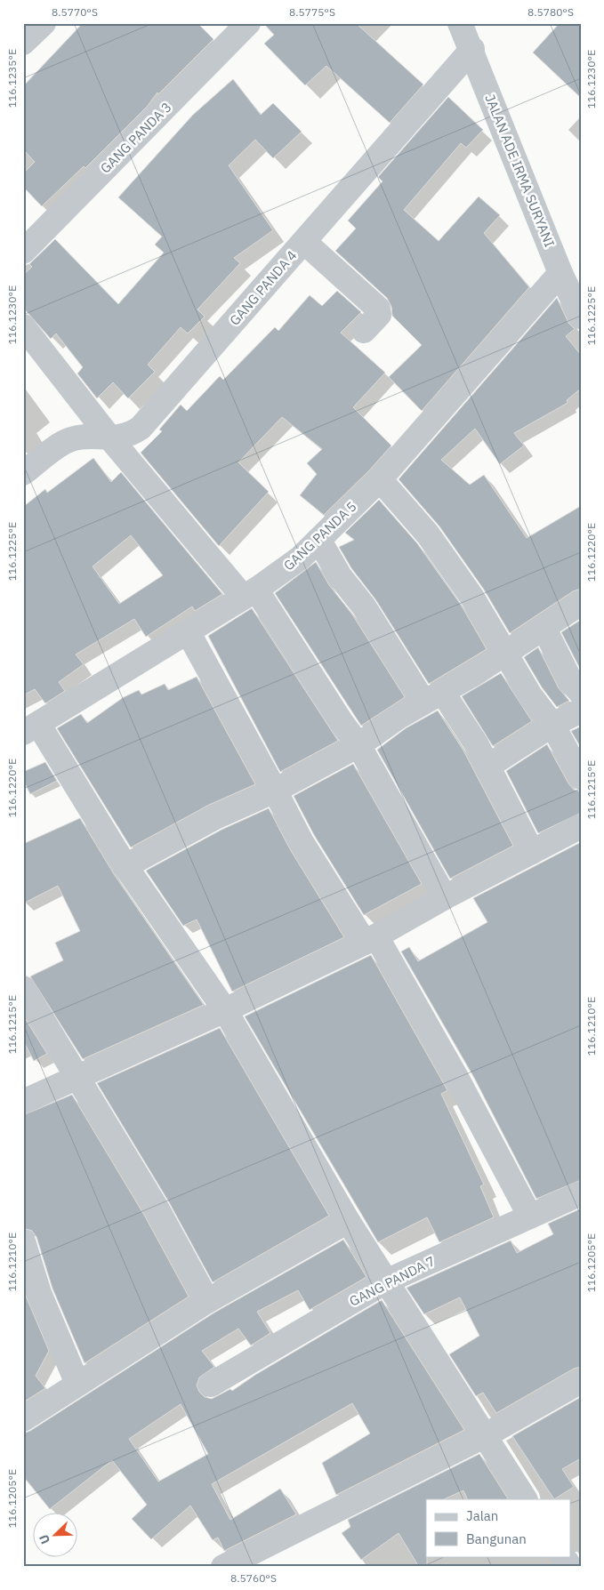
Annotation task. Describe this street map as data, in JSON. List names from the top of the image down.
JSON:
{
  "streets": {
    "street": [
      "GANG PANDA 3",
      "JALAN ADE IRMA SURYANI",
      "GANG PANDA 4",
      "GANG PANDA 5",
      "GANG PANDA 7"
    ]
  },
  "crossings": [
    ["JALAN ADE IRMA SURYANI", "GANG PANDA 4"],
    ["JALAN ADE IRMA SURYANI", "GANG PANDA 5"]
  ],
  "legend": ["Jalan", "Bangunan"],
  "north": "bottom left",
  "coordinates": [
    "8.5770°S",
    "8.5775°S",
    "8.5780°S",
    "116.1235°E",
    "116.1230°E",
    "116.1225°E",
    "116.1220°E",
    "116.1215°E",
    "116.1210°E",
    "116.1205°E",
    "8.5760°S"
  ]
}
